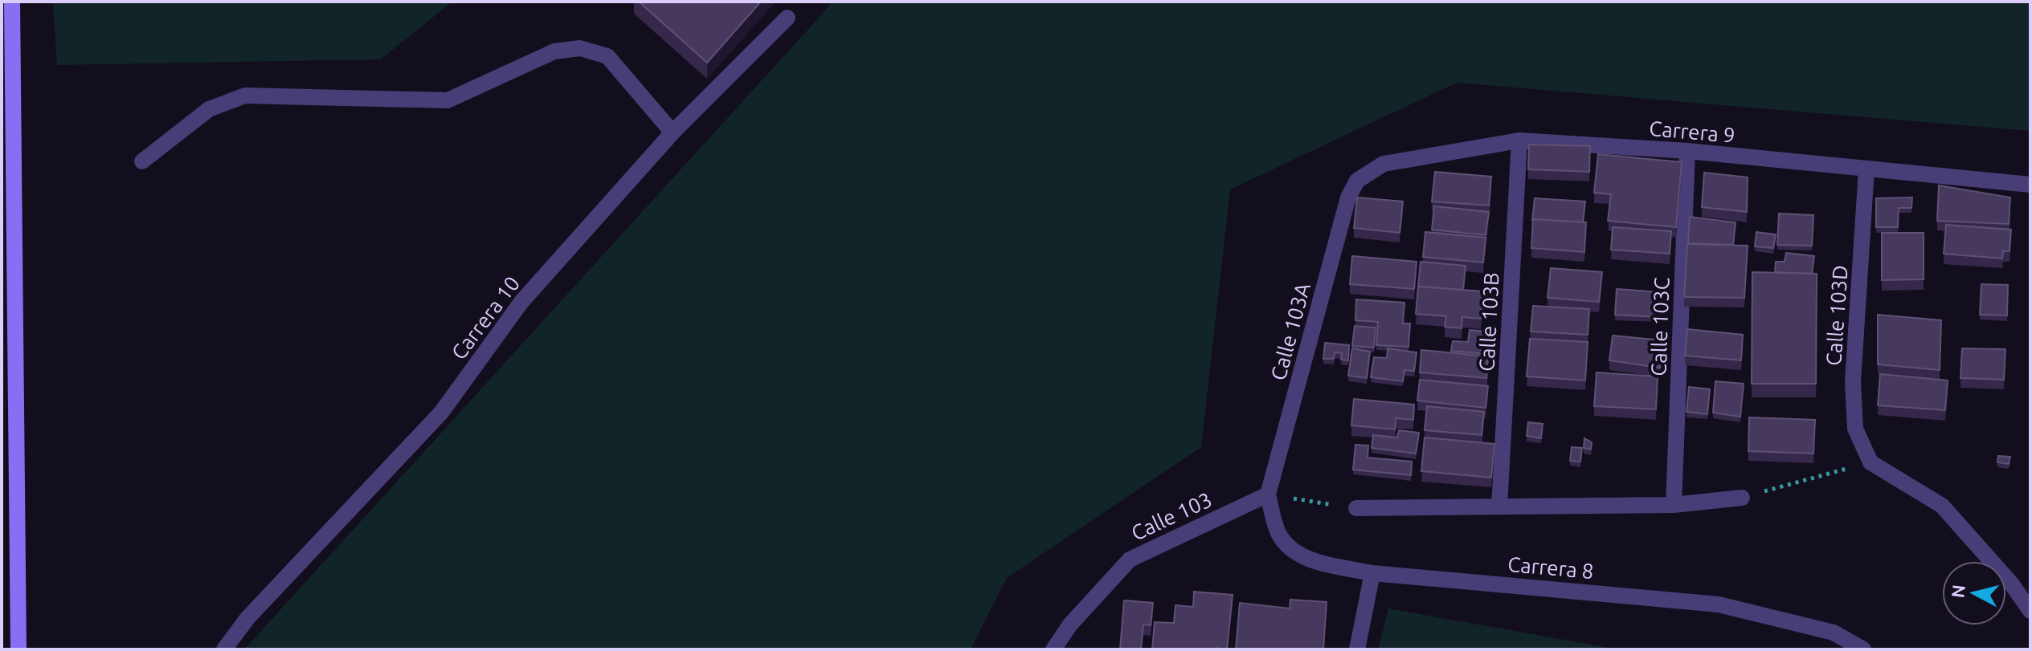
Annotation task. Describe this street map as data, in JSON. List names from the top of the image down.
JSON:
{
  "streets": {
    "street": [
      "Carrera 9",
      "Calle 103D",
      "Carrera 10",
      "Calle 103B",
      "Calle 103C",
      "Calle 103A",
      "Calle 103",
      "Carrera 8"
    ]
  },
  "crossings": [
    ["Carrera 9", "Calle 103D"],
    ["Carrera 9", "Calle 103B"],
    ["Carrera 9", "Calle 103C"],
    ["Carrera 9", "Calle 103A"],
    ["Calle 103A", "Calle 103"],
    ["Calle 103A", "Carrera 8"],
    ["Calle 103", "Carrera 8"]
  ],
  "north": "left"
}
